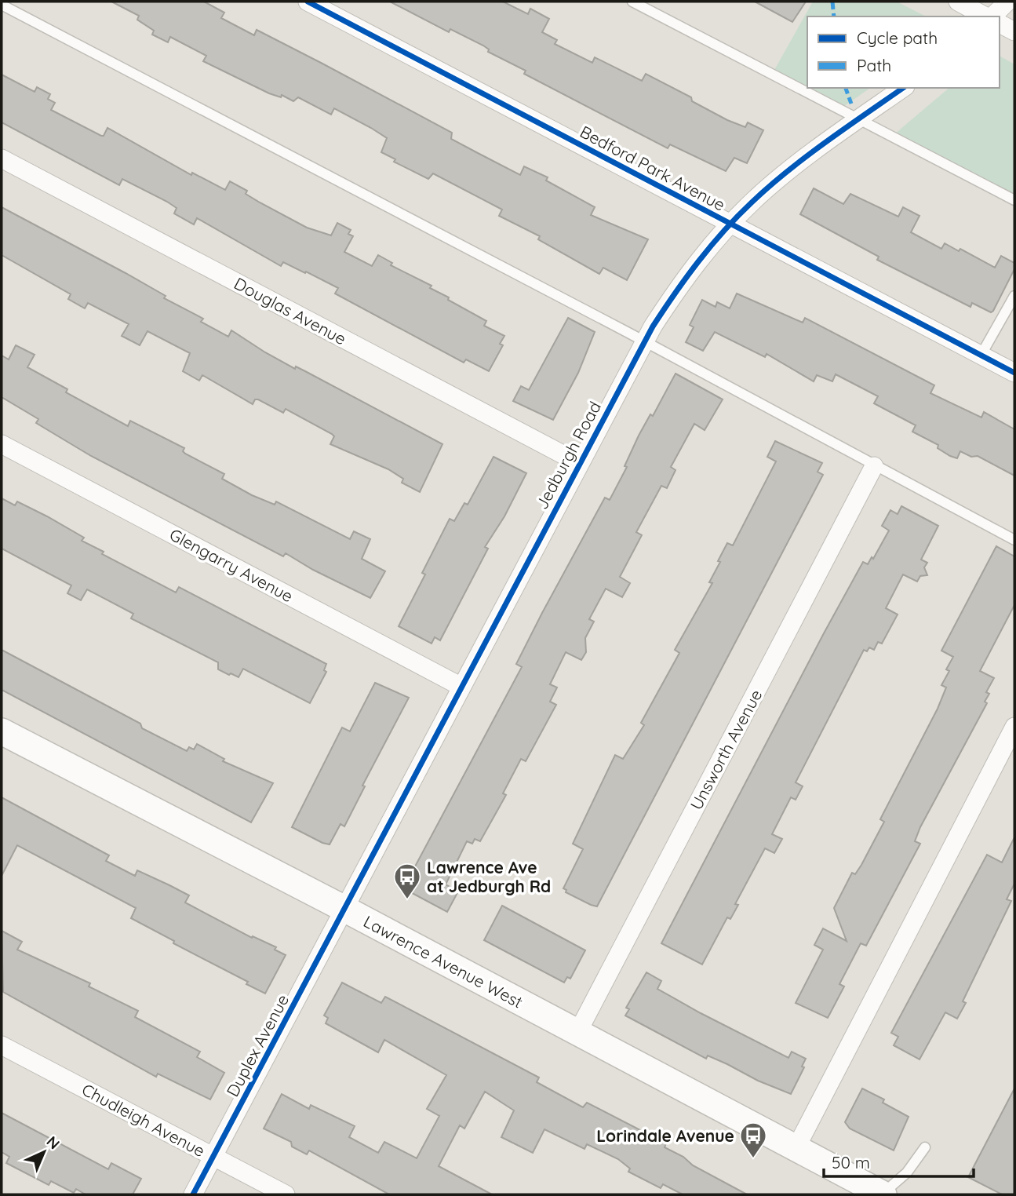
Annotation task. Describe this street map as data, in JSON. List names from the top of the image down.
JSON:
{
  "streets": {
    "main road": ["Lawrence Avenue West"],
    "street": [
      "Bedford Park Avenue",
      "Douglas Avenue",
      "Jedburgh Road",
      "Glengarry Avenue",
      "Unsworth Avenue",
      "Duplex Avenue",
      "Chudleigh Avenue"
    ]
  },
  "crossings": [
    ["Bedford Park Avenue", "Jedburgh Road"],
    ["Douglas Avenue", "Jedburgh Road"],
    ["Jedburgh Road", "Glengarry Avenue"],
    ["Jedburgh Road", "Lawrence Avenue West"],
    ["Jedburgh Road", "Duplex Avenue"],
    ["Unsworth Avenue", "Lawrence Avenue West"],
    ["Lawrence Avenue West", "Duplex Avenue"],
    ["Duplex Avenue", "Chudleigh Avenue"]
  ],
  "places": {
    "bus stop": ["Lawrence Ave at Jedburgh Rd", "Lorindale Avenue"]
  },
  "legend": ["Cycle path", "Path"],
  "scale_bar": "50 m",
  "north": "top right"
}
